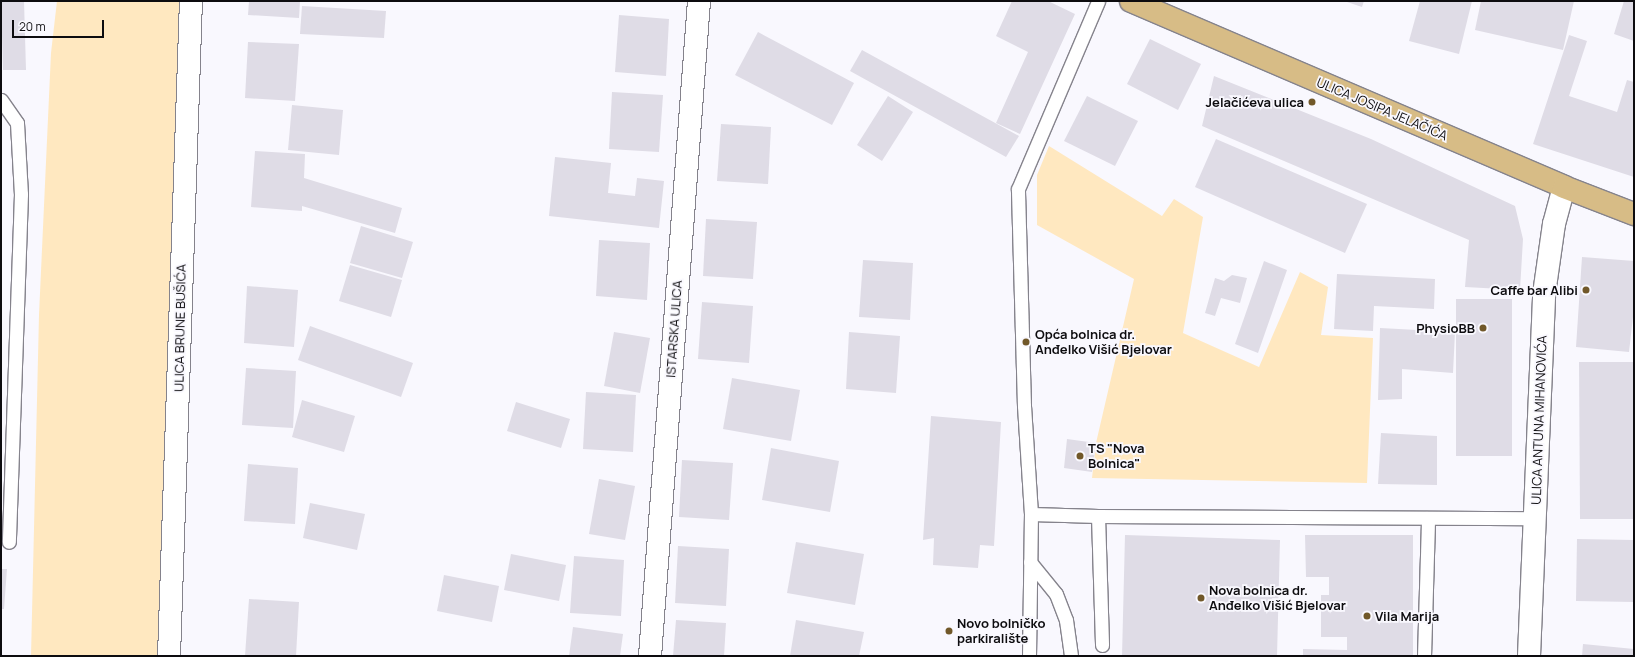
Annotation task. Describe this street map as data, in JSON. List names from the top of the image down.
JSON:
{
  "streets": {
    "main road": ["ULICA JOSIPA JELAČIĆA"],
    "street": ["ULICA BRUNE BUŠIĆA", "ISTARSKA ULICA", "ULICA ANTUNA MIHANOVIĆA"]
  },
  "crossings": [
    ["ULICA JOSIPA JELAČIĆA", "ULICA ANTUNA MIHANOVIĆA"]
  ],
  "places": [
    "Jelačićeva ulica",
    "Caffe bar Alibi",
    "PhysioBB",
    "Opća bolnica dr. Anđelko Višić Bjelovar",
    "TS \"Nova Bolnica\"",
    "Nova bolnica dr. Anđelko Višić Bjelovar",
    "Vila Marija",
    "Novo bolničko parkiralište"
  ],
  "scale_bar": "20 m"
}
